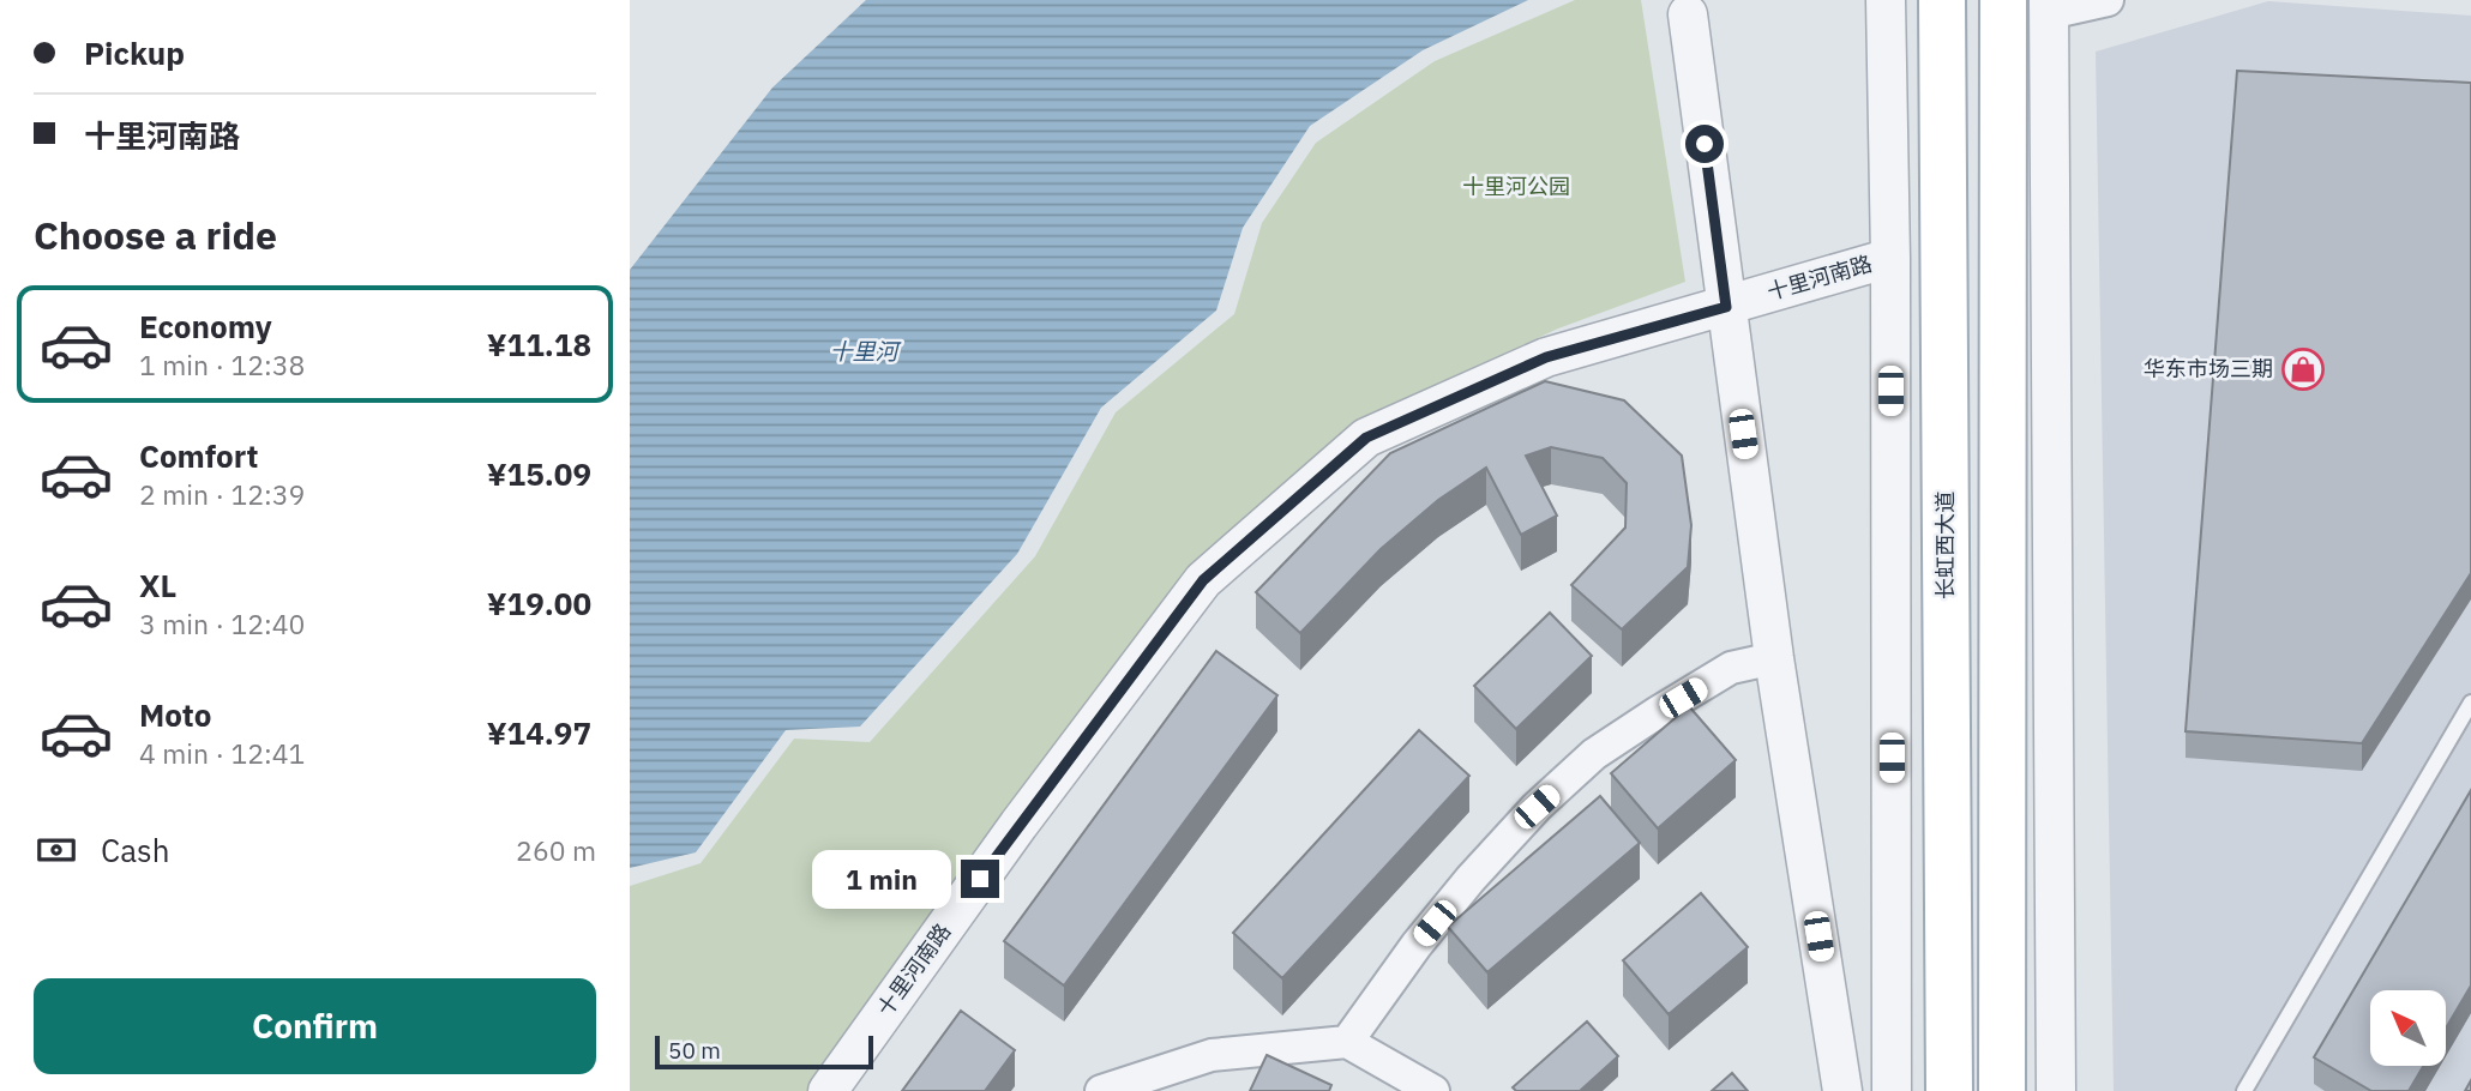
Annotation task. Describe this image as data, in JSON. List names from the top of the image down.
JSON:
{
  "streets": {
    "main road": ["长虹西大道"],
    "street": ["十里河南路"]
  },
  "water": ["十里河"],
  "parks": ["十里河公园"],
  "places": {
    "shop": ["华东市场三期"]
  },
  "scale_bar": "50 m",
  "north": "top left",
  "page": {
    "banner": ["Pickup", "十里河南路"],
    "heading": "Choose a ride",
    "list": [
      {
        "name": "Economy",
        "note": "1 min · 12:38",
        "value": "¥11.18"
      },
      {
        "name": "Comfort",
        "note": "2 min · 12:39",
        "value": "¥15.09"
      },
      {
        "name": "XL",
        "note": "3 min · 12:40",
        "value": "¥19.00"
      },
      {
        "name": "Moto",
        "note": "4 min · 12:41",
        "value": "¥14.97"
      }
    ],
    "pay": ["Cash", "260 m"],
    "bubble": "1 min",
    "buttons": "Confirm",
    "scale": "50 m"
  }
}
